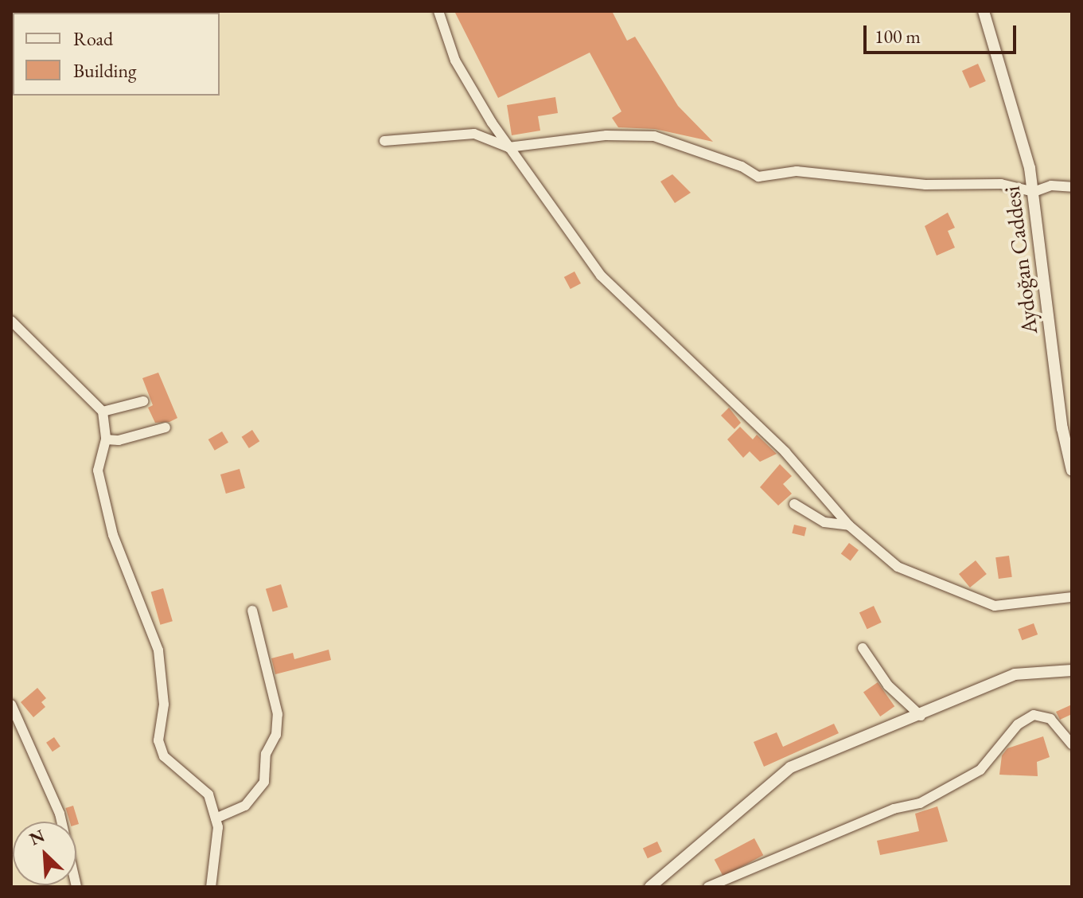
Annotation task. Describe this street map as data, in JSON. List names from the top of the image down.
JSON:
{
  "streets": {
    "street": ["Aydoğan Caddesi"]
  },
  "legend": ["Road", "Building"],
  "scale_bar": "100 m",
  "north": "top left"
}
